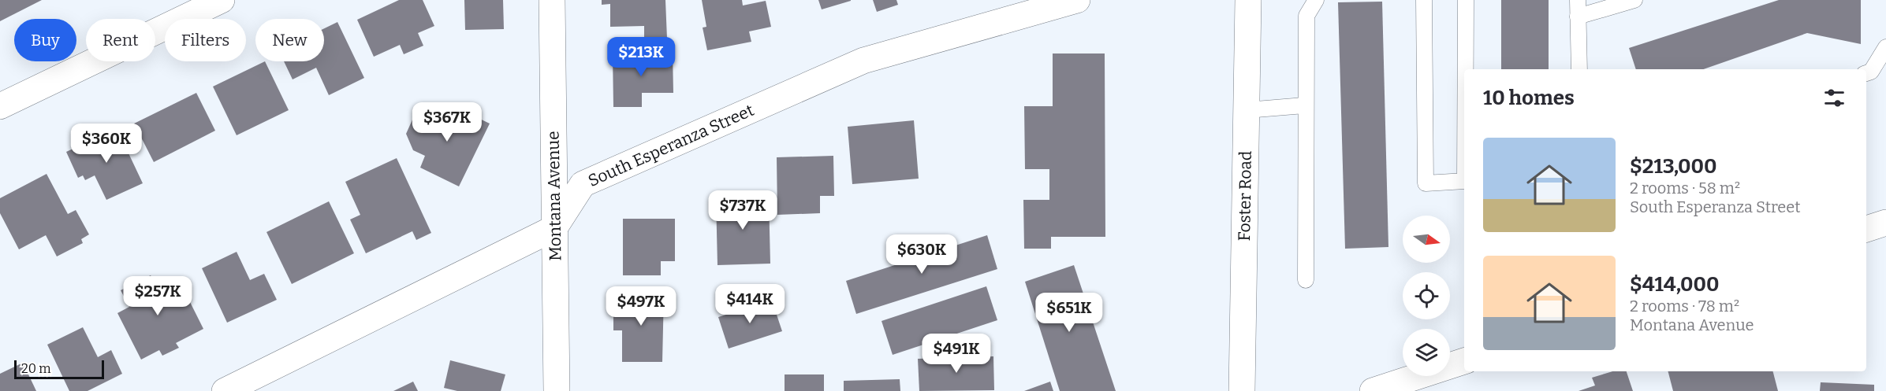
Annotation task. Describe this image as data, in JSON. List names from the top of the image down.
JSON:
{
  "streets": {
    "street": ["South Esperanza Street", "Montana Avenue", "Foster Road"]
  },
  "crossings": [
    ["South Esperanza Street", "Montana Avenue"]
  ],
  "scale_bar": "20 m",
  "north": "right",
  "page": {
    "chip": [
      "Buy",
      "Rent",
      "Filters",
      "New"
    ],
    "price": [
      "$213K",
      "$367K",
      "$360K",
      "$737K",
      "$630K",
      "$257K",
      "$414K",
      "$497K",
      "$651K",
      "$491K"
    ],
    "heading": "10 homes",
    "list": [
      {
        "name": "$213,000",
        "note": "2 rooms · 58 m² · South Esperanza Street"
      },
      {
        "name": "$414,000",
        "note": "2 rooms · 78 m² · Montana Avenue"
      }
    ],
    "scale": "20 m"
  }
}
